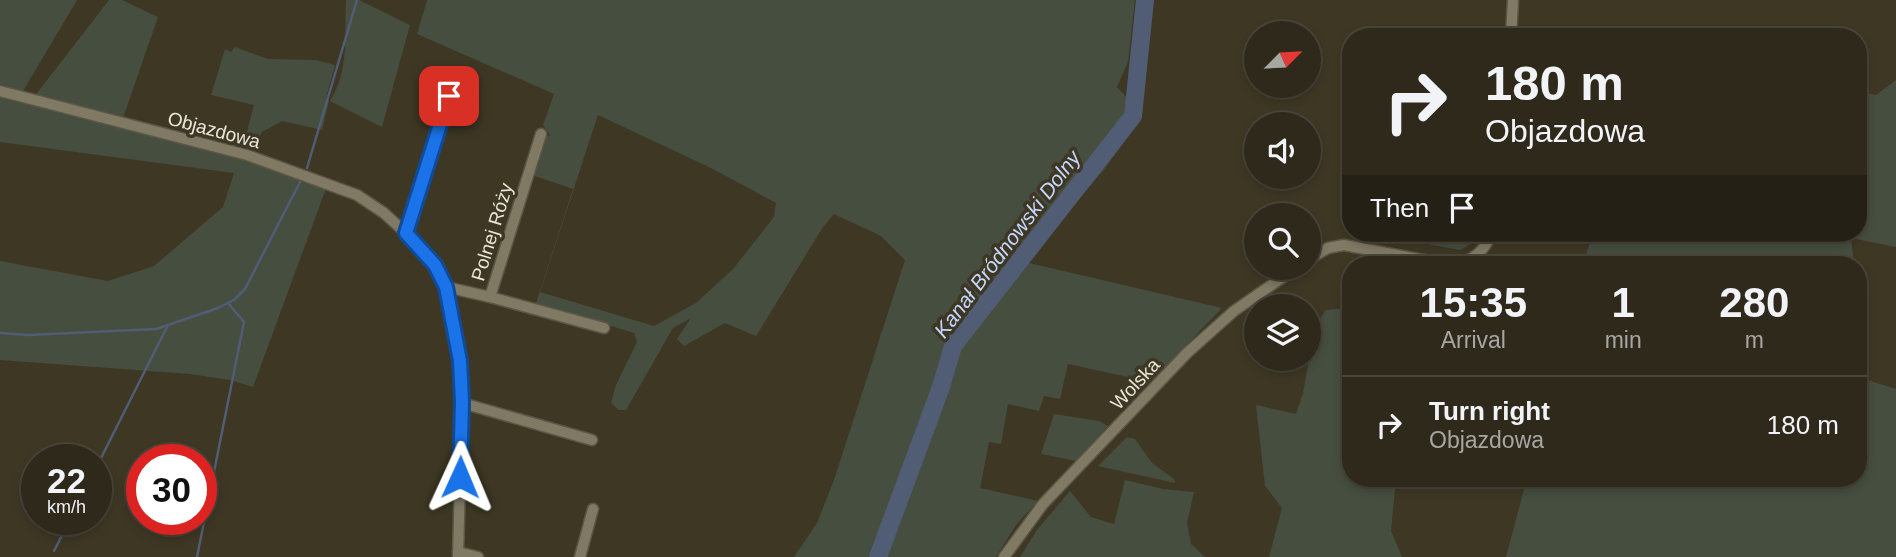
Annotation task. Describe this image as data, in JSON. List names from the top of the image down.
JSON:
{
  "streets": {
    "street": ["Objazdowa", "Polnej Róży", "Wolska"]
  },
  "crossings": [
    ["Objazdowa", "Polnej Róży"]
  ],
  "water": ["Kanał Bródnowski Dolny"],
  "north": "top right",
  "page": {
    "turn": ["180 m", "Objazdowa"],
    "then": "Then",
    "eta": [
      "15:35",
      "Arrival",
      "1",
      "min",
      "280",
      "m"
    ],
    "list": [
      {
        "name": "Turn right",
        "note": "Objazdowa",
        "value": "180 m"
      }
    ],
    "speed": "22 km/h",
    "limit": "30"
  }
}
